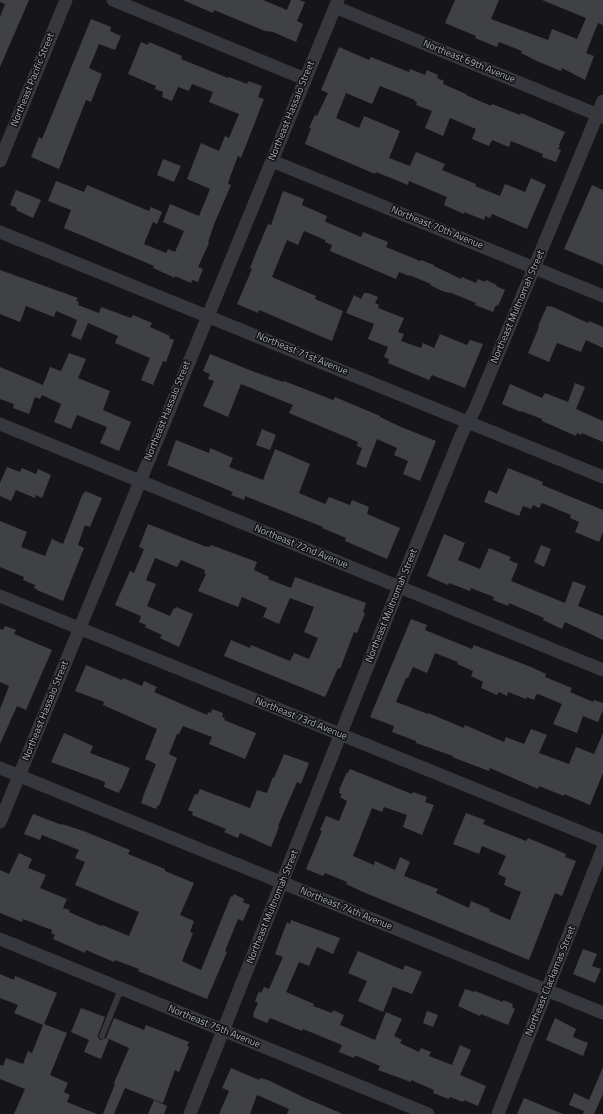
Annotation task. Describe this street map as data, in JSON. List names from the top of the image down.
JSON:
{
  "streets": {
    "street": [
      "Northeast 69th Avenue",
      "Northeast Pacific Street",
      "Northeast Hassalo Street",
      "Northeast 70th Avenue",
      "Northeast Multnomah Street",
      "Northeast 71st Avenue",
      "Northeast 72nd Avenue",
      "Northeast 73rd Avenue",
      "Northeast 74th Avenue",
      "Northeast Clackamas Street",
      "Northeast 75th Avenue"
    ]
  },
  "crossings": [
    ["Northeast 69th Avenue", "Northeast Hassalo Street"],
    ["Northeast 69th Avenue", "Northeast Multnomah Street"],
    ["Northeast Hassalo Street", "Northeast 70th Avenue"],
    ["Northeast Hassalo Street", "Northeast 71st Avenue"],
    ["Northeast Hassalo Street", "Northeast 72nd Avenue"],
    ["Northeast Hassalo Street", "Northeast 73rd Avenue"],
    ["Northeast Hassalo Street", "Northeast 74th Avenue"],
    ["Northeast 70th Avenue", "Northeast Multnomah Street"],
    ["Northeast Multnomah Street", "Northeast 71st Avenue"],
    ["Northeast Multnomah Street", "Northeast 72nd Avenue"],
    ["Northeast Multnomah Street", "Northeast 73rd Avenue"],
    ["Northeast Multnomah Street", "Northeast 74th Avenue"],
    ["Northeast Multnomah Street", "Northeast 75th Avenue"],
    ["Northeast 74th Avenue", "Northeast Clackamas Street"]
  ]
}
